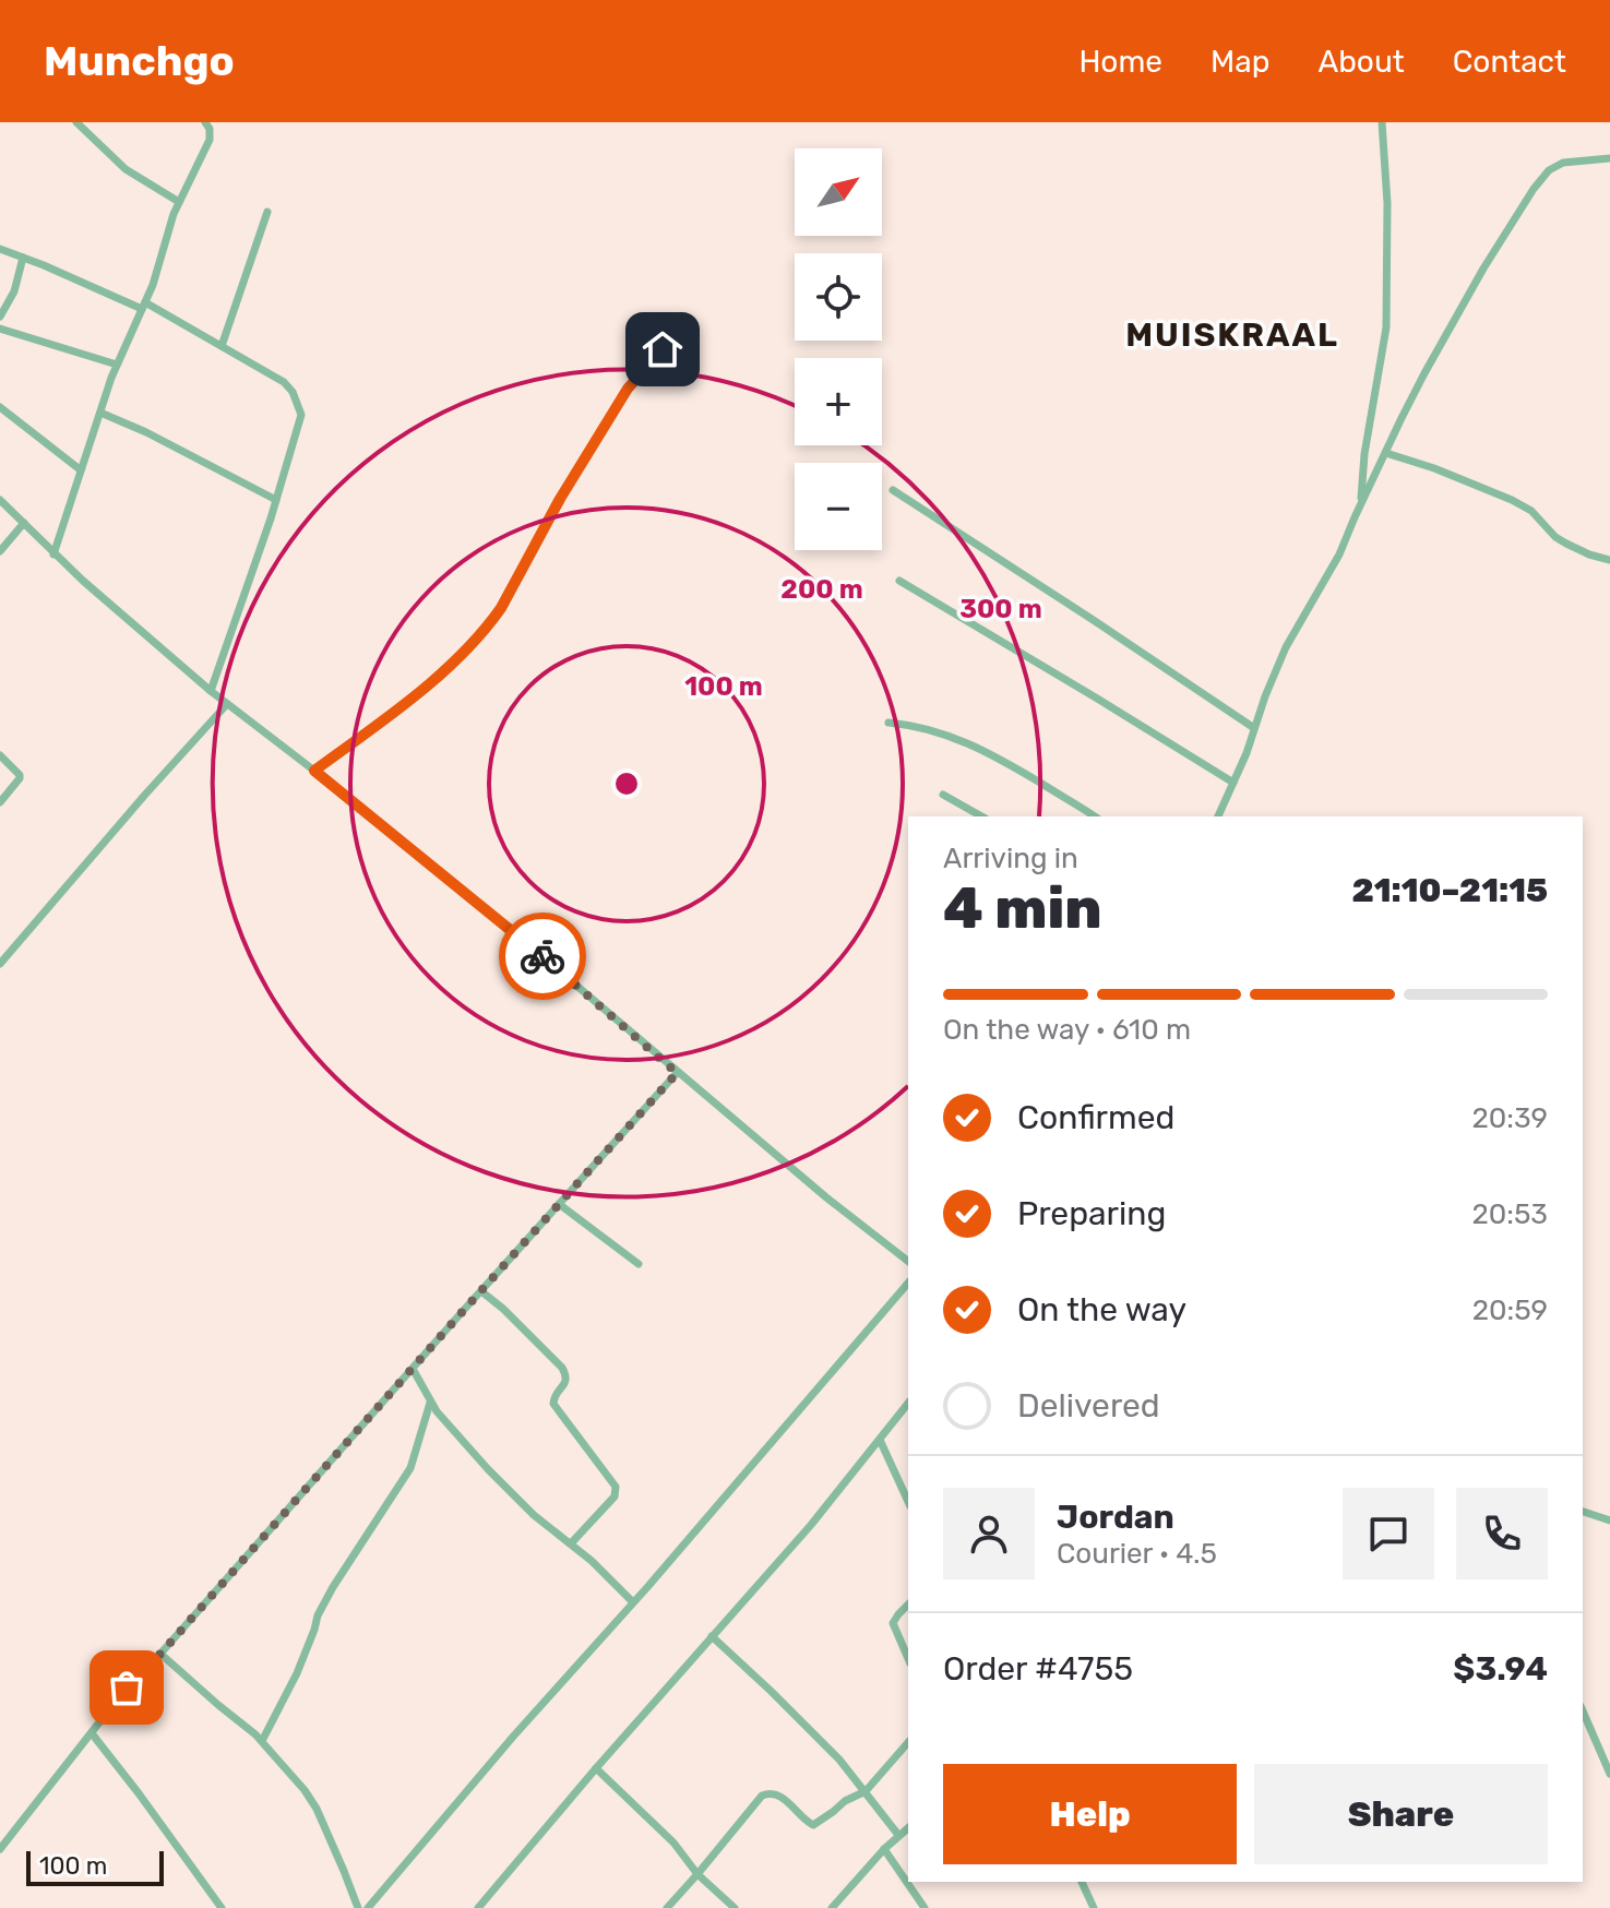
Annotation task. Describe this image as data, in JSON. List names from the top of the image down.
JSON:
{
  "districts": ["MUISKRAAL"],
  "scale_bar": "100 m",
  "north": "top right",
  "page": {
    "header": "Munchgo",
    "nav": [
      "Home",
      "Map",
      "About",
      "Contact"
    ],
    "map_buttons": ["+", "−"],
    "heading": ["4 min", "Arriving in", "21:10–21:15"],
    "panel": [
      "Jordan",
      "Courier · 4.5",
      "Order #4755",
      "$3.94"
    ],
    "bar": "On the way · 610 m",
    "list": [
      ["Confirmed", "20:39"],
      ["Preparing", "20:53"],
      ["On the way", "20:59"],
      "Delivered"
    ],
    "buttons": ["Help", "Share"],
    "scale": "100 m"
  },
  "rings": ["200 m", "300 m", "100 m"]
}
